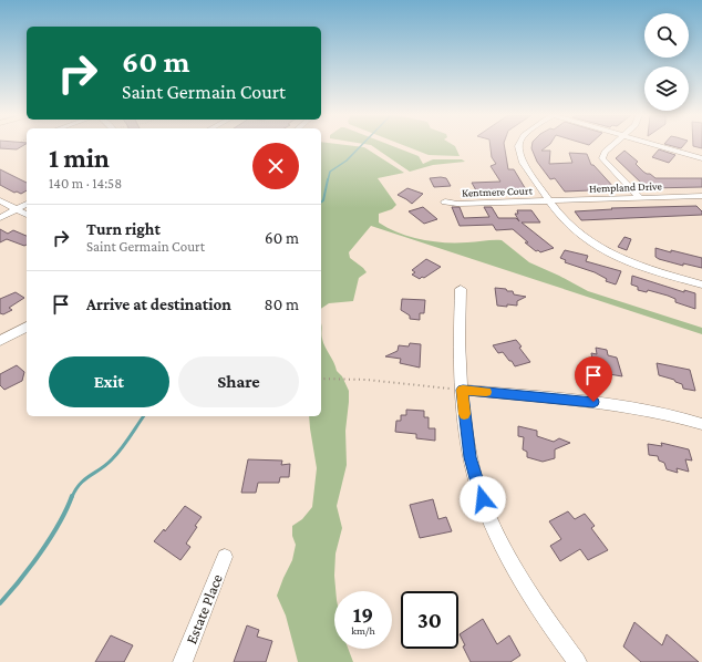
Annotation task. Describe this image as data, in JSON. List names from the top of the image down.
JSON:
{
  "streets": {
    "street": ["Hempland Drive", "Kentmere Court", "Estate Place"]
  },
  "crossings": [
    ["Hempland Drive", "Kentmere Court"]
  ],
  "page": {
    "turn": ["60 m", "Saint Germain Court"],
    "heading": ["1 min", "140 m · 14:58"],
    "list": [
      {
        "name": "Turn right",
        "note": "Saint Germain Court",
        "value": "60 m"
      },
      {
        "name": "Arrive at destination",
        "value": "80 m"
      }
    ],
    "buttons": ["Exit", "Share"],
    "speed": "19 km/h",
    "limit": "30"
  }
}
